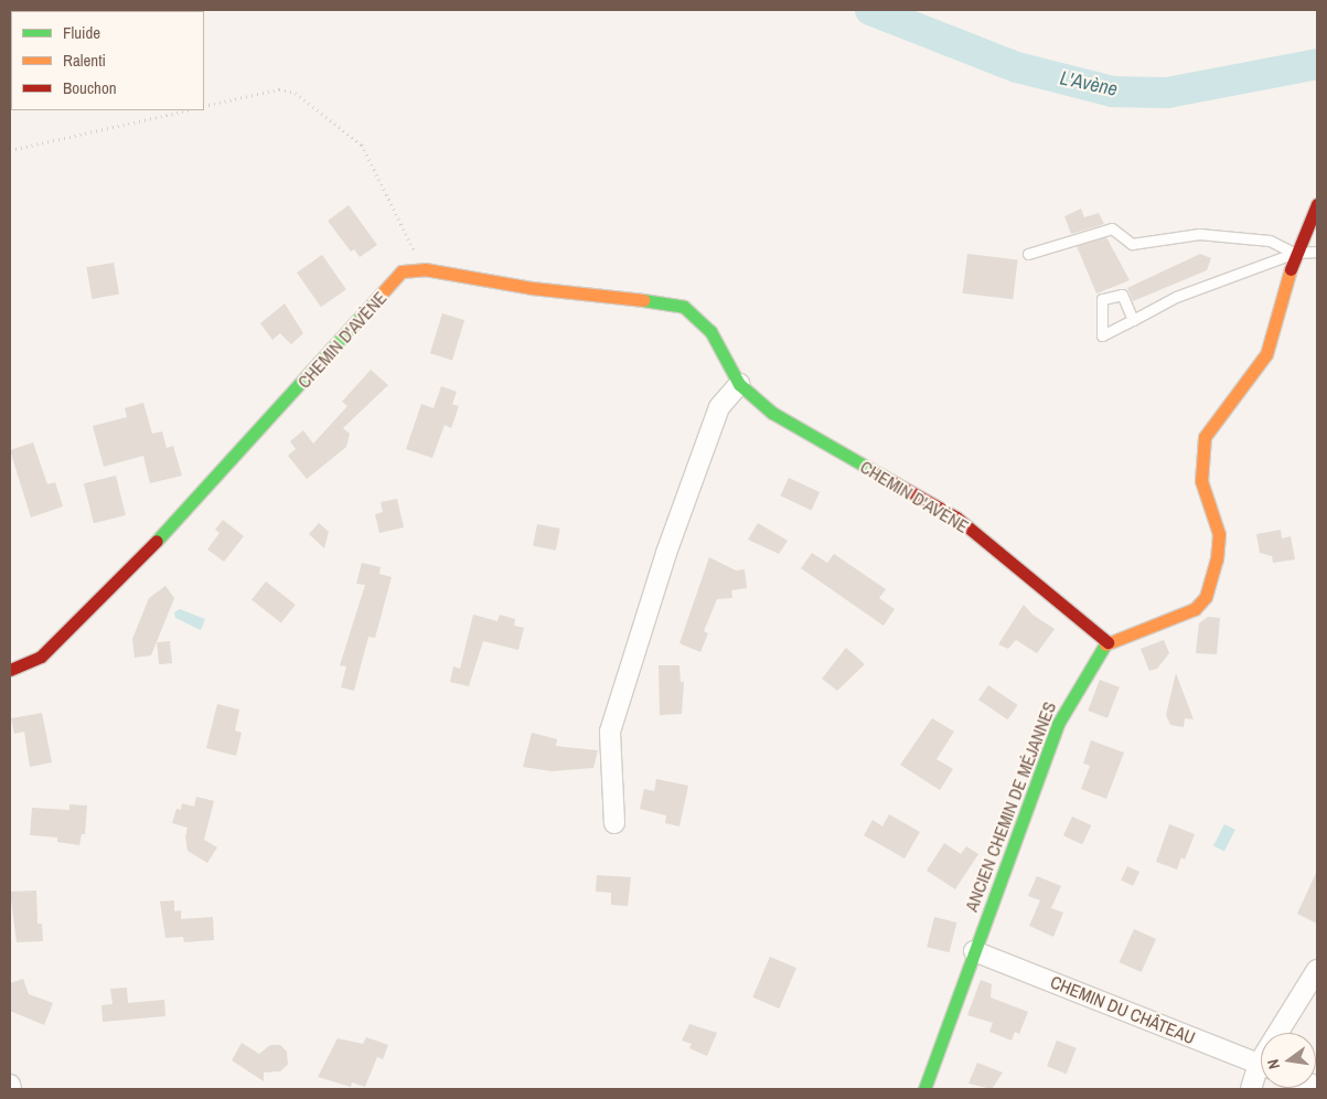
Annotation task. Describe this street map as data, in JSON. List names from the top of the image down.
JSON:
{
  "streets": {
    "street": ["CHEMIN D'AVÈNE", "ANCIEN CHEMIN DE MÉJANNES", "CHEMIN DU CHÂTEAU"]
  },
  "crossings": [
    ["CHEMIN D'AVÈNE", "ANCIEN CHEMIN DE MÉJANNES"],
    ["ANCIEN CHEMIN DE MÉJANNES", "CHEMIN DU CHÂTEAU"]
  ],
  "water": ["L'Avène"],
  "legend": ["Fluide", "Ralenti", "Bouchon"],
  "north": "left"
}
